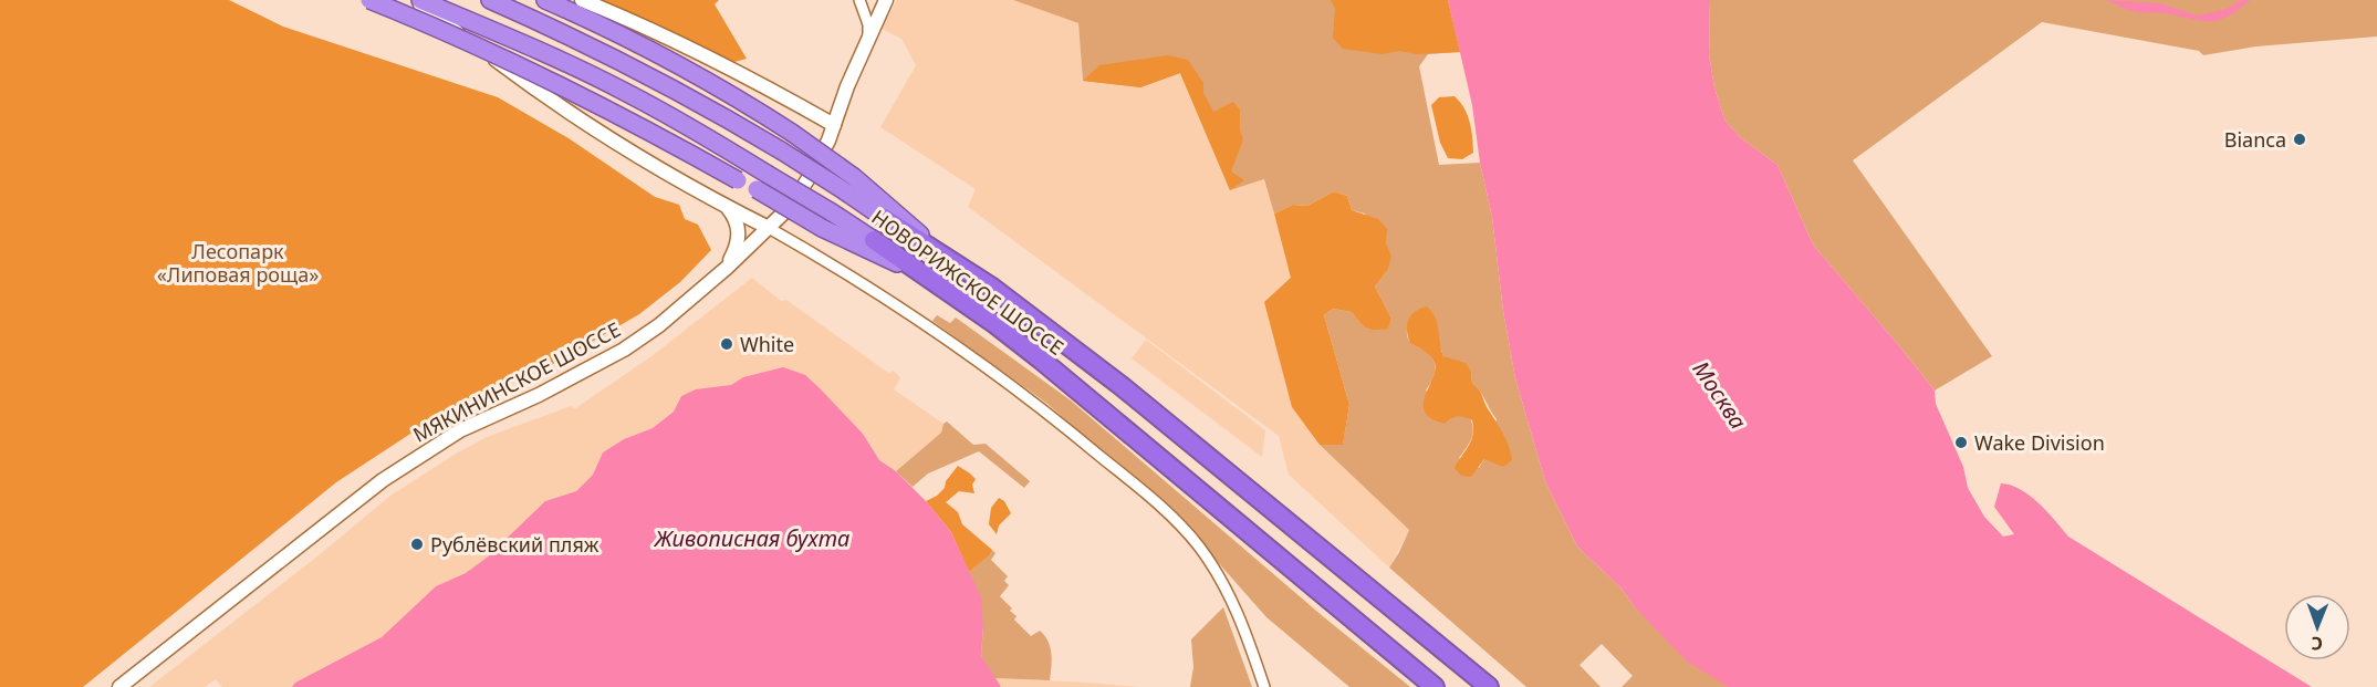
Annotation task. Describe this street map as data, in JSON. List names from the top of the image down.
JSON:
{
  "streets": {
    "highway": ["НОВОРИЖСКОЕ ШОССЕ"],
    "street": ["МЯКИНИНСКОЕ ШОССЕ"]
  },
  "water": ["Москва", "Живописная бухта"],
  "parks": ["Лесопарк «Липовая роща»"],
  "places": [
    "Bianca",
    "White",
    "Wake Division",
    "Рублёвский пляж"
  ],
  "north": "bottom"
}
